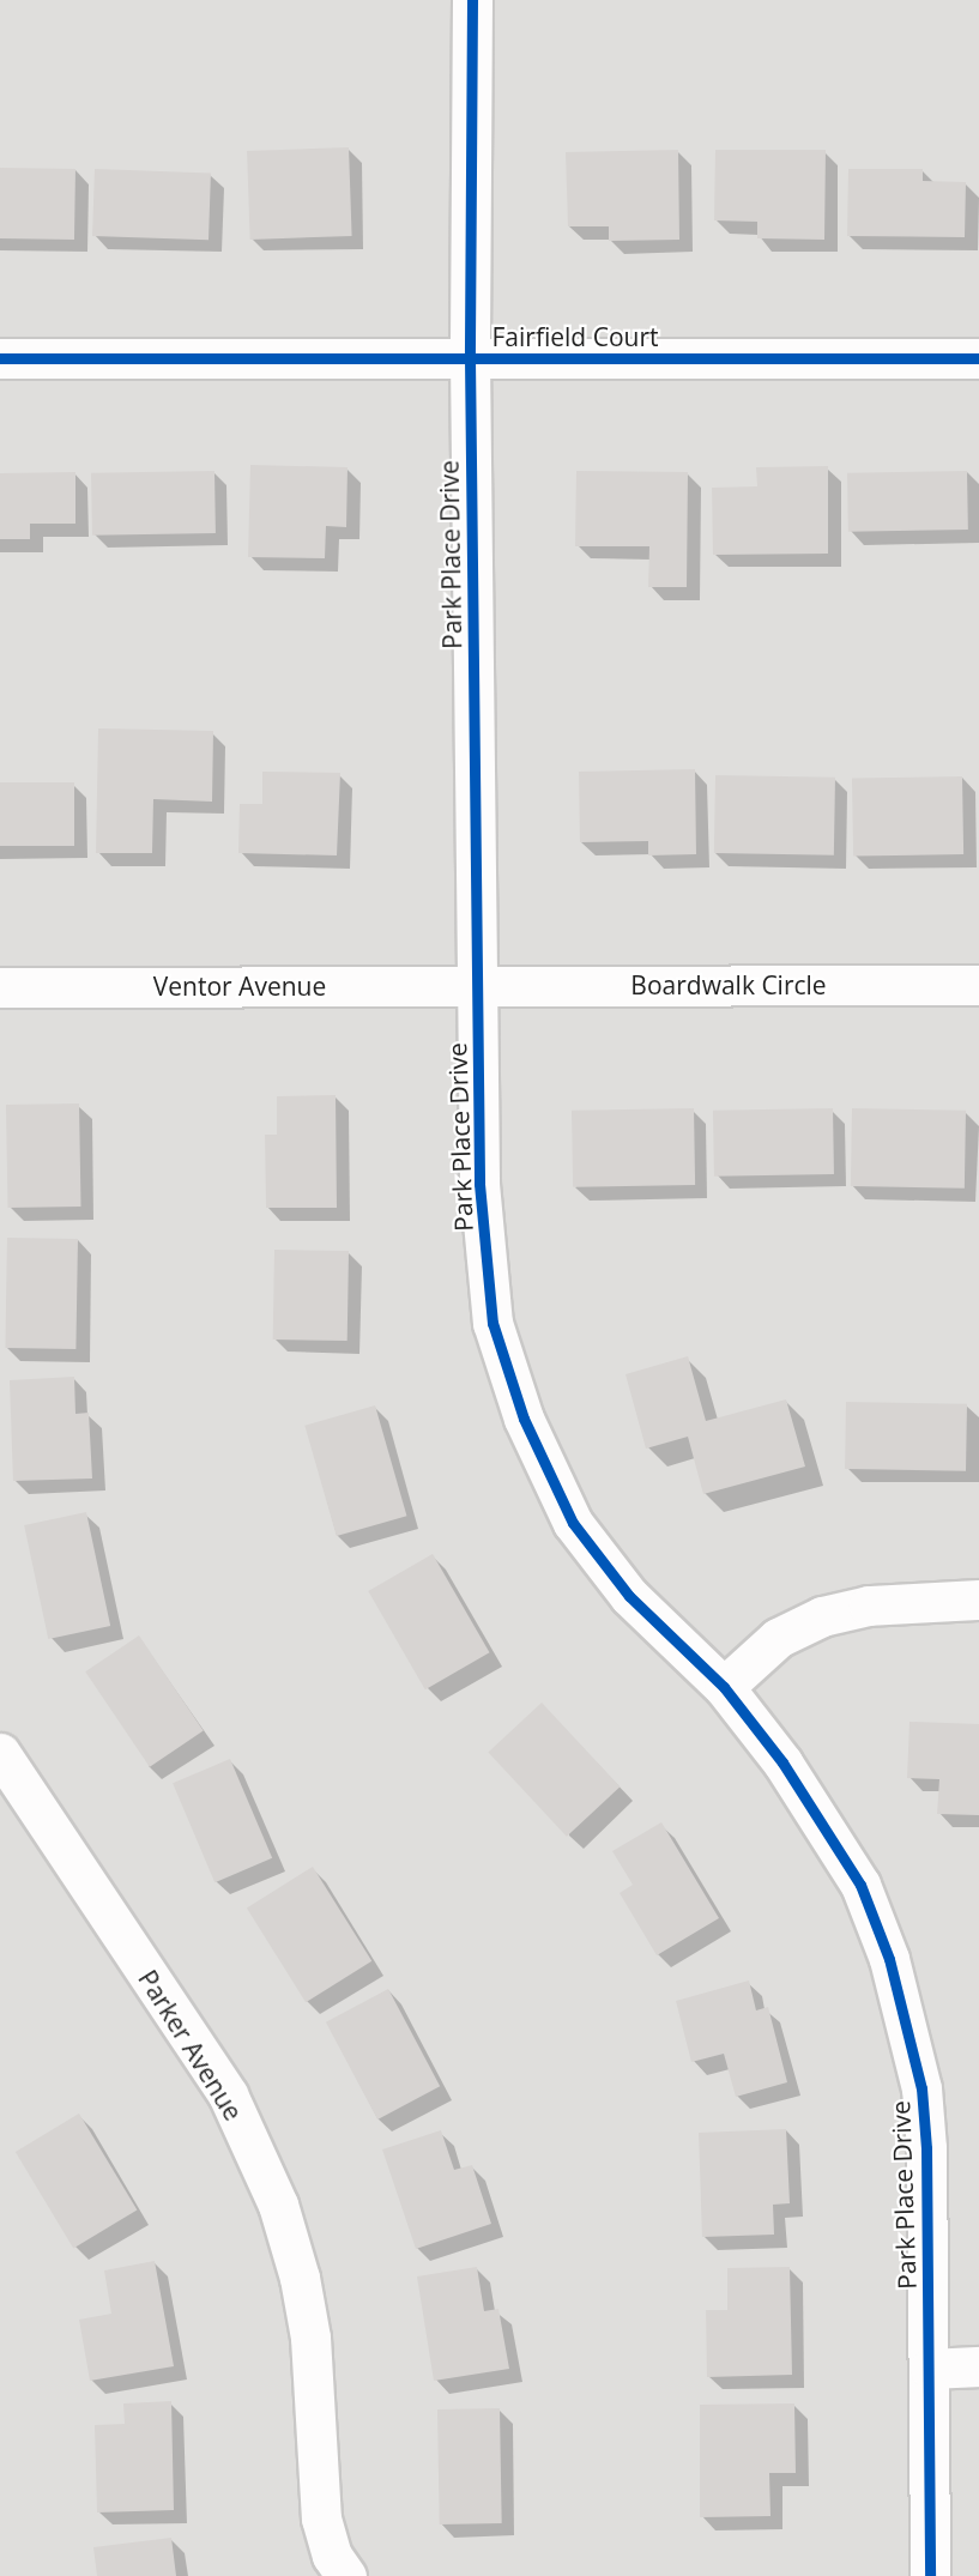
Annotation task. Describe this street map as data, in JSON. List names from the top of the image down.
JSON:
{
  "streets": {
    "street": [
      "Fairfield Court",
      "Park Place Drive",
      "Boardwalk Circle",
      "Ventor Avenue",
      "Parker Avenue"
    ]
  },
  "crossings": [
    ["Fairfield Court", "Park Place Drive"],
    ["Park Place Drive", "Boardwalk Circle"],
    ["Park Place Drive", "Ventor Avenue"],
    ["Boardwalk Circle", "Ventor Avenue"]
  ]
}
